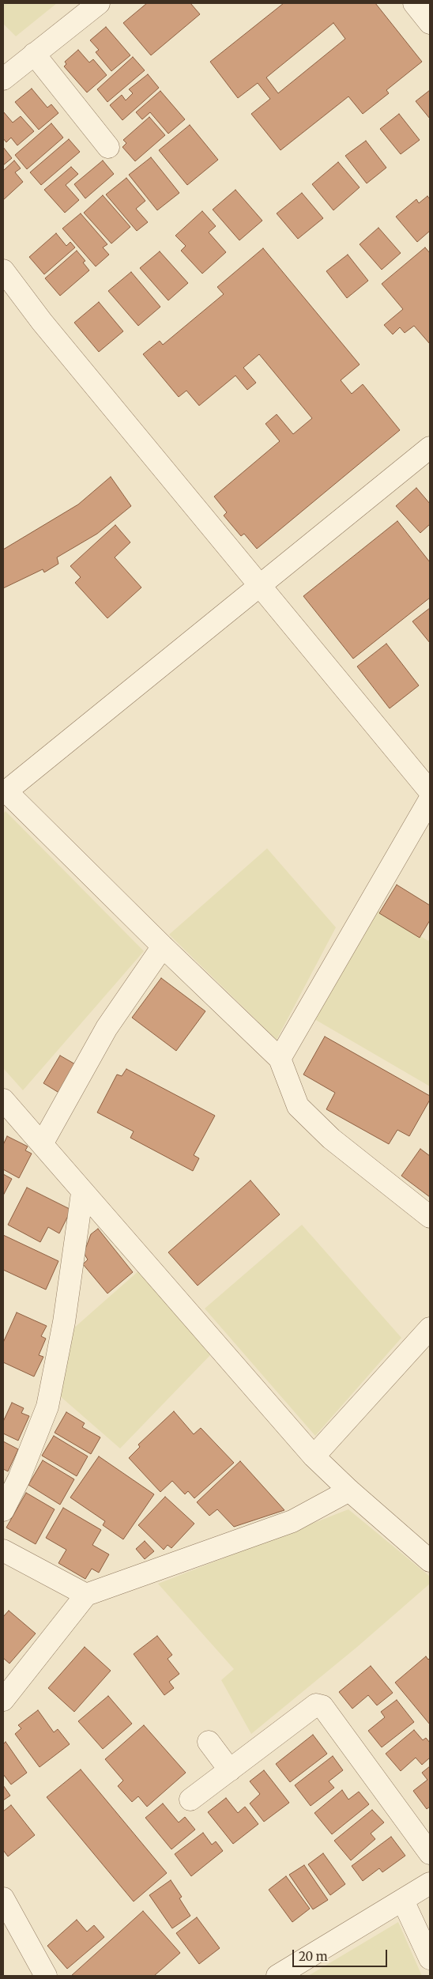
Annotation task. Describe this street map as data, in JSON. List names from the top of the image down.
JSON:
{
  "scale_bar": "20 m"
}
